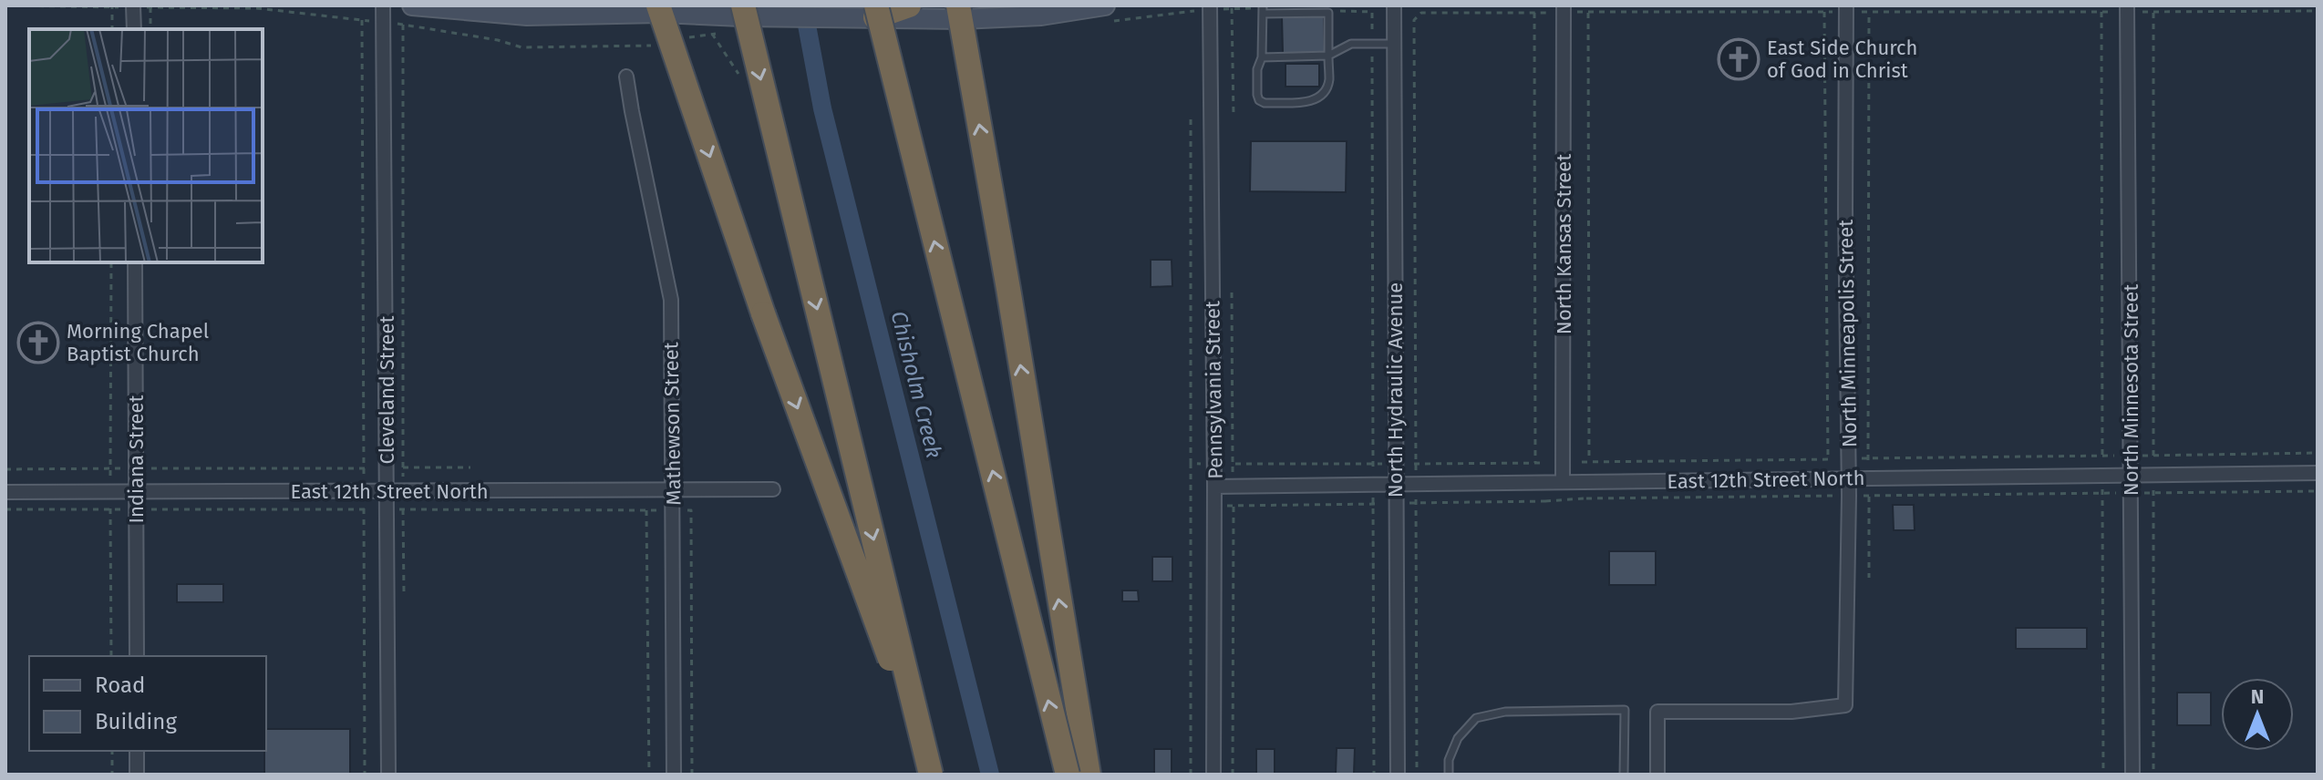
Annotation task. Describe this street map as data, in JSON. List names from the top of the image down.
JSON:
{
  "streets": {
    "street": [
      "North Kansas Street",
      "North Minneapolis Street",
      "Cleveland Street",
      "Pennsylvania Street",
      "North Hydraulic Avenue",
      "North Minnesota Street",
      "Mathewson Street",
      "Indiana Street",
      "East 12th Street North"
    ]
  },
  "crossings": [
    ["North Kansas Street", "East 12th Street North"],
    ["North Minneapolis Street", "East 12th Street North"],
    ["Cleveland Street", "East 12th Street North"],
    ["Pennsylvania Street", "East 12th Street North"],
    ["North Hydraulic Avenue", "East 12th Street North"],
    ["North Minnesota Street", "East 12th Street North"],
    ["Mathewson Street", "East 12th Street North"],
    ["Indiana Street", "East 12th Street North"]
  ],
  "water": ["Chisholm Creek"],
  "places": {
    "church": ["East Side Church of God in Christ", "Morning Chapel Baptist Church"]
  },
  "legend": ["Road", "Building"],
  "north": "top"
}
